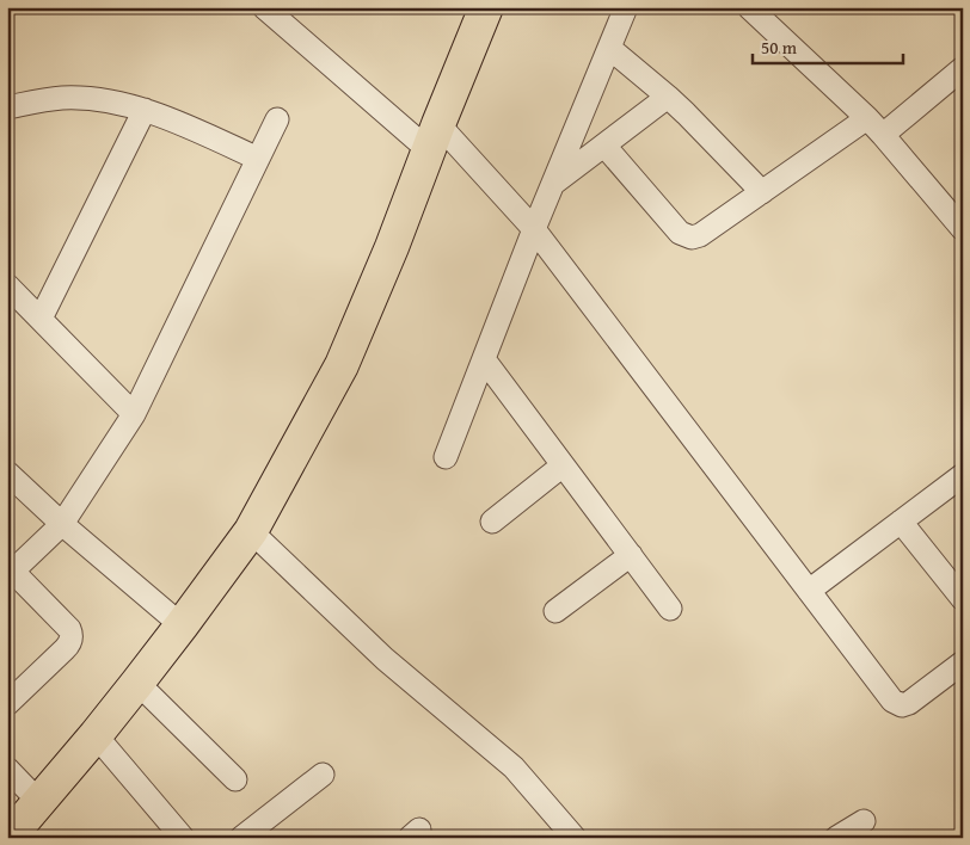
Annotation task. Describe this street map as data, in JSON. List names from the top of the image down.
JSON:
{
  "scale_bar": "50 m"
}
